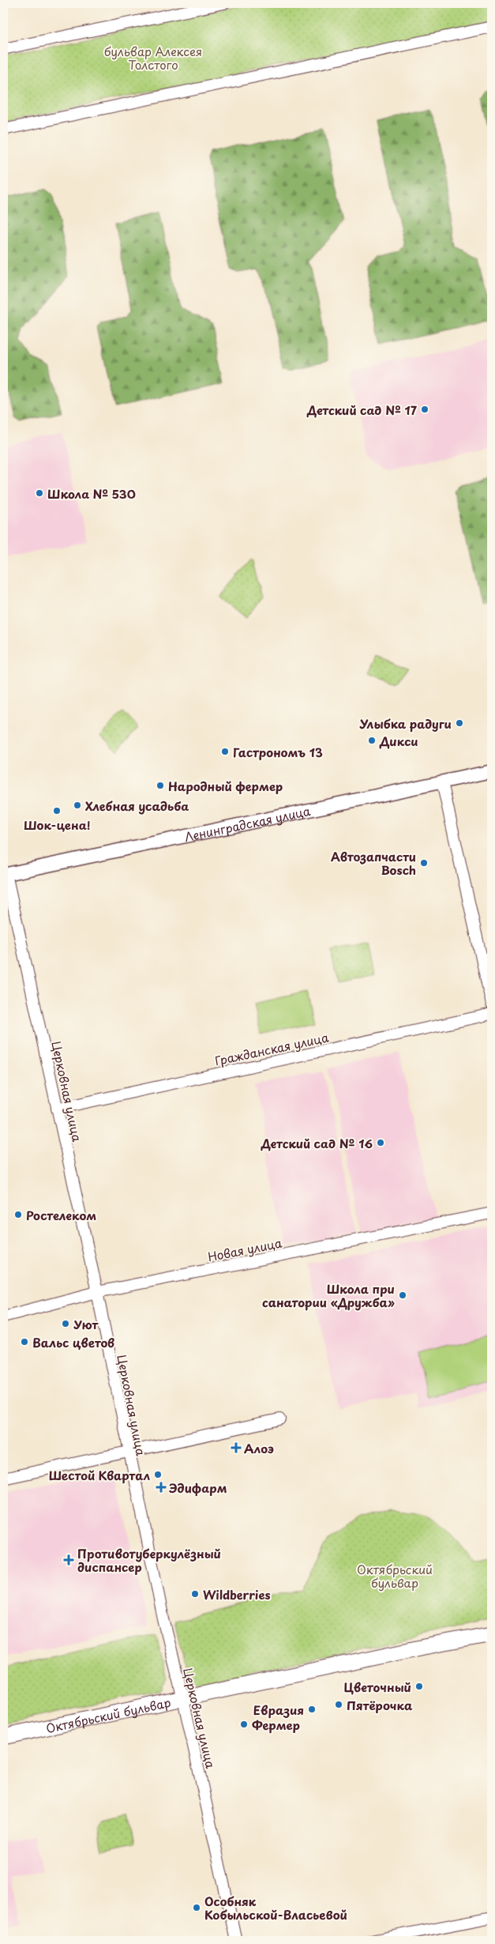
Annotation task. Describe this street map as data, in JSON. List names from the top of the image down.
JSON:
{
  "streets": {
    "main road": ["Октябрьский бульвар"],
    "street": [
      "Ленинградская улица",
      "Гражданская улица",
      "Церковная улица",
      "Новая улица"
    ]
  },
  "crossings": [
    ["Ленинградская улица", "Церковная улица"],
    ["Гражданская улица", "Церковная улица"],
    ["Церковная улица", "Новая улица"],
    ["Церковная улица", "Октябрьский бульвар"]
  ],
  "parks": ["бульвар Алексея Толстого", "Октябрьский бульвар"],
  "places": {
    "other": [
      "Детский сад № 17",
      "Школа № 530",
      "Улыбка радуги",
      "Дикси",
      "Гастрономъ 13",
      "Народный фермер",
      "Хлебная усадьба",
      "Шок-цена!",
      "Автозапчасти Bosch",
      "Детский сад № 16",
      "Ростелеком",
      "Школа при санатории «Дружба»",
      "Уют",
      "Вальс цветов",
      "Шестой Квартал",
      "Wildberries",
      "Цветочный",
      "Пятёрочка",
      "Евразия",
      "Фермер",
      "Особняк Кобыльской-Власьевой"
    ],
    "health": ["Алоэ", "Эдифарм", "Противотуберкулёзный диспансер"]
  }
}
